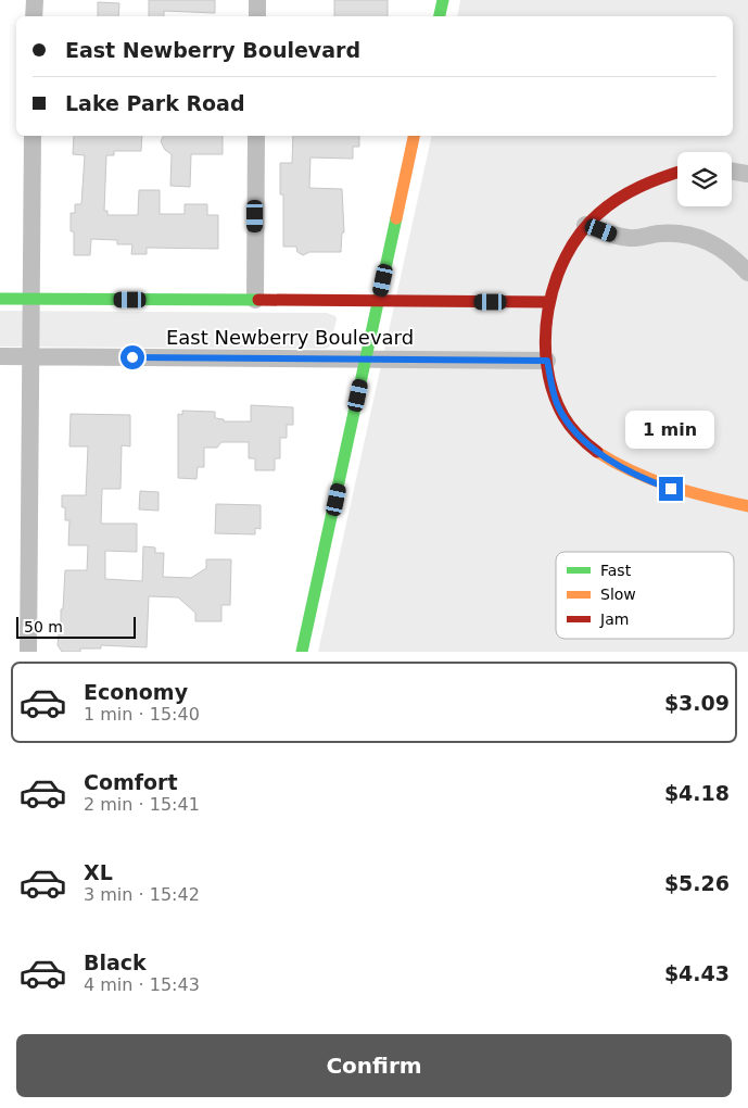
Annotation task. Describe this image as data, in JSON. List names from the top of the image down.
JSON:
{
  "streets": {
    "street": ["East Newberry Boulevard"]
  },
  "legend": ["Fast", "Slow", "Jam"],
  "scale_bar": "50 m",
  "page": {
    "banner": ["East Newberry Boulevard", "Lake Park Road"],
    "bubble": "1 min",
    "scale": "50 m",
    "list": [
      {
        "name": "Economy",
        "note": "1 min · 15:40",
        "value": "$3.09"
      },
      {
        "name": "Comfort",
        "note": "2 min · 15:41",
        "value": "$4.18"
      },
      {
        "name": "XL",
        "note": "3 min · 15:42",
        "value": "$5.26"
      },
      {
        "name": "Black",
        "note": "4 min · 15:43",
        "value": "$4.43"
      }
    ],
    "buttons": "Confirm"
  }
}
